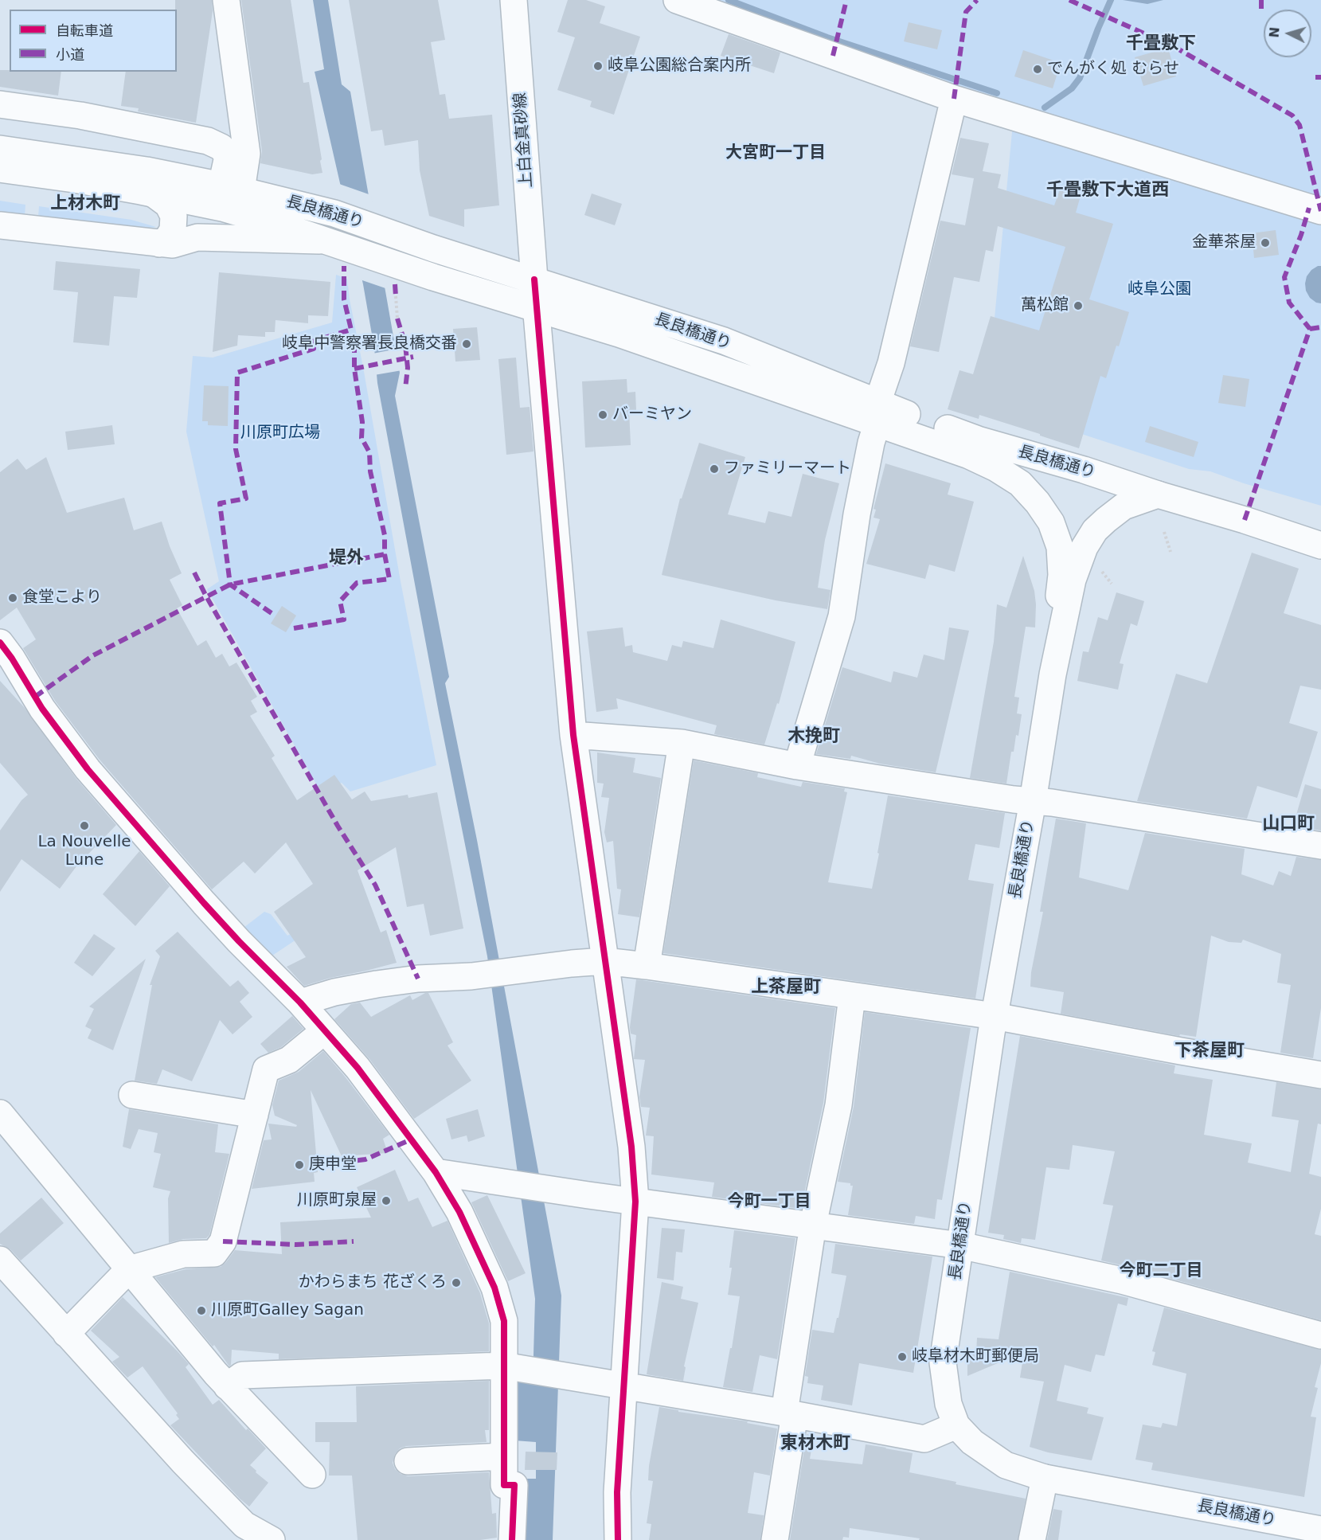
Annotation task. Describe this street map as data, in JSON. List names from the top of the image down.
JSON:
{
  "streets": {
    "main road": ["上白金真砂線", "長良橋通り"]
  },
  "crossings": [
    ["上白金真砂線", "長良橋通り"]
  ],
  "districts": [
    "千畳敷下",
    "大宮町一丁目",
    "千畳敷下大道西",
    "上材木町",
    "堤外",
    "木挽町",
    "山口町",
    "上茶屋町",
    "下茶屋町",
    "今町一丁目",
    "今町二丁目",
    "東材木町"
  ],
  "parks": ["岐阜公園", "川原町広場"],
  "places": [
    "岐阜公園総合案内所",
    "でんがく処 むらせ",
    "金華茶屋",
    "萬松館",
    "岐阜中警察署長良橋交番",
    "バーミヤン",
    "ファミリーマート",
    "食堂こより",
    "La Nouvelle Lune",
    "庚申堂",
    "川原町泉屋",
    "かわらまち 花ざくろ",
    "川原町Galley Sagan",
    "岐阜材木町郵便局"
  ],
  "legend": ["自転車道", "小道"],
  "north": "left"
}
